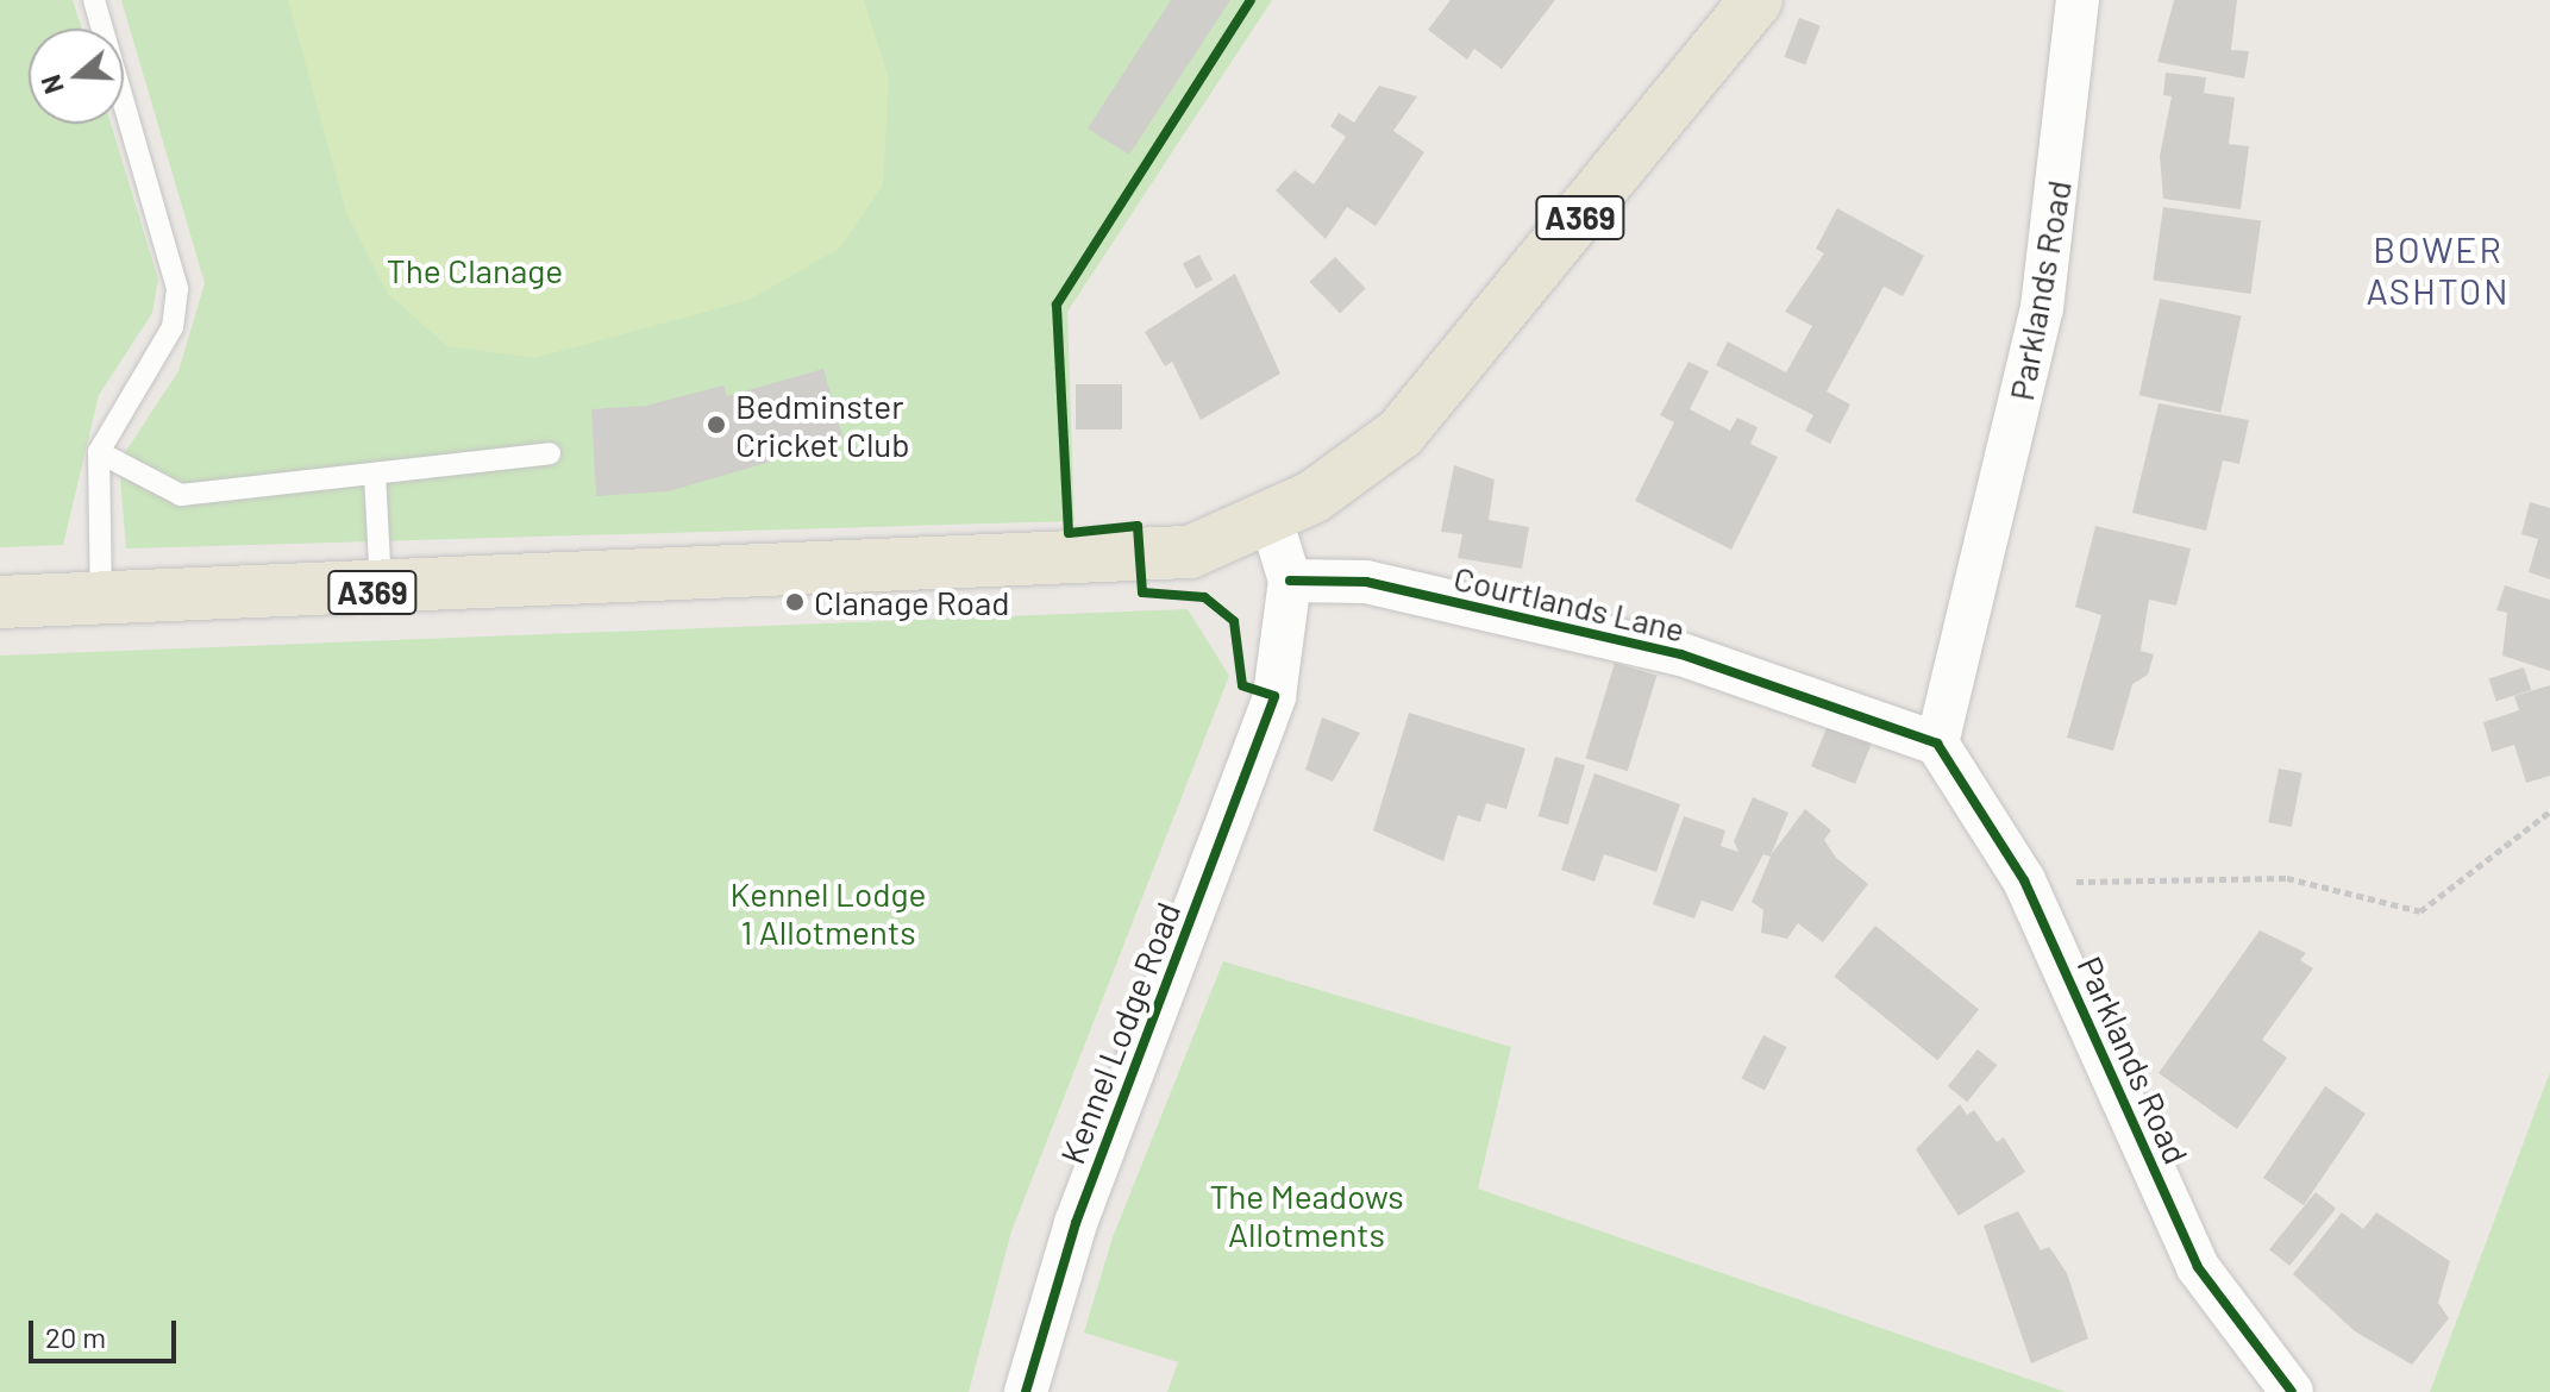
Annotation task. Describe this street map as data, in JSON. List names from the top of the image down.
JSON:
{
  "streets": {
    "main road": ["A369"],
    "street": ["Parklands Road", "Courtlands Lane", "Kennel Lodge Road"]
  },
  "crossings": [
    ["A369", "Kennel Lodge Road"],
    ["Parklands Road", "Courtlands Lane"],
    ["Courtlands Lane", "Kennel Lodge Road"]
  ],
  "districts": ["BOWER ASHTON"],
  "parks": ["The Clanage", "Kennel Lodge 1 Allotments", "The Meadows Allotments"],
  "places": ["Bedminster Cricket Club", "Clanage Road"],
  "scale_bar": "20 m",
  "north": "left"
}
